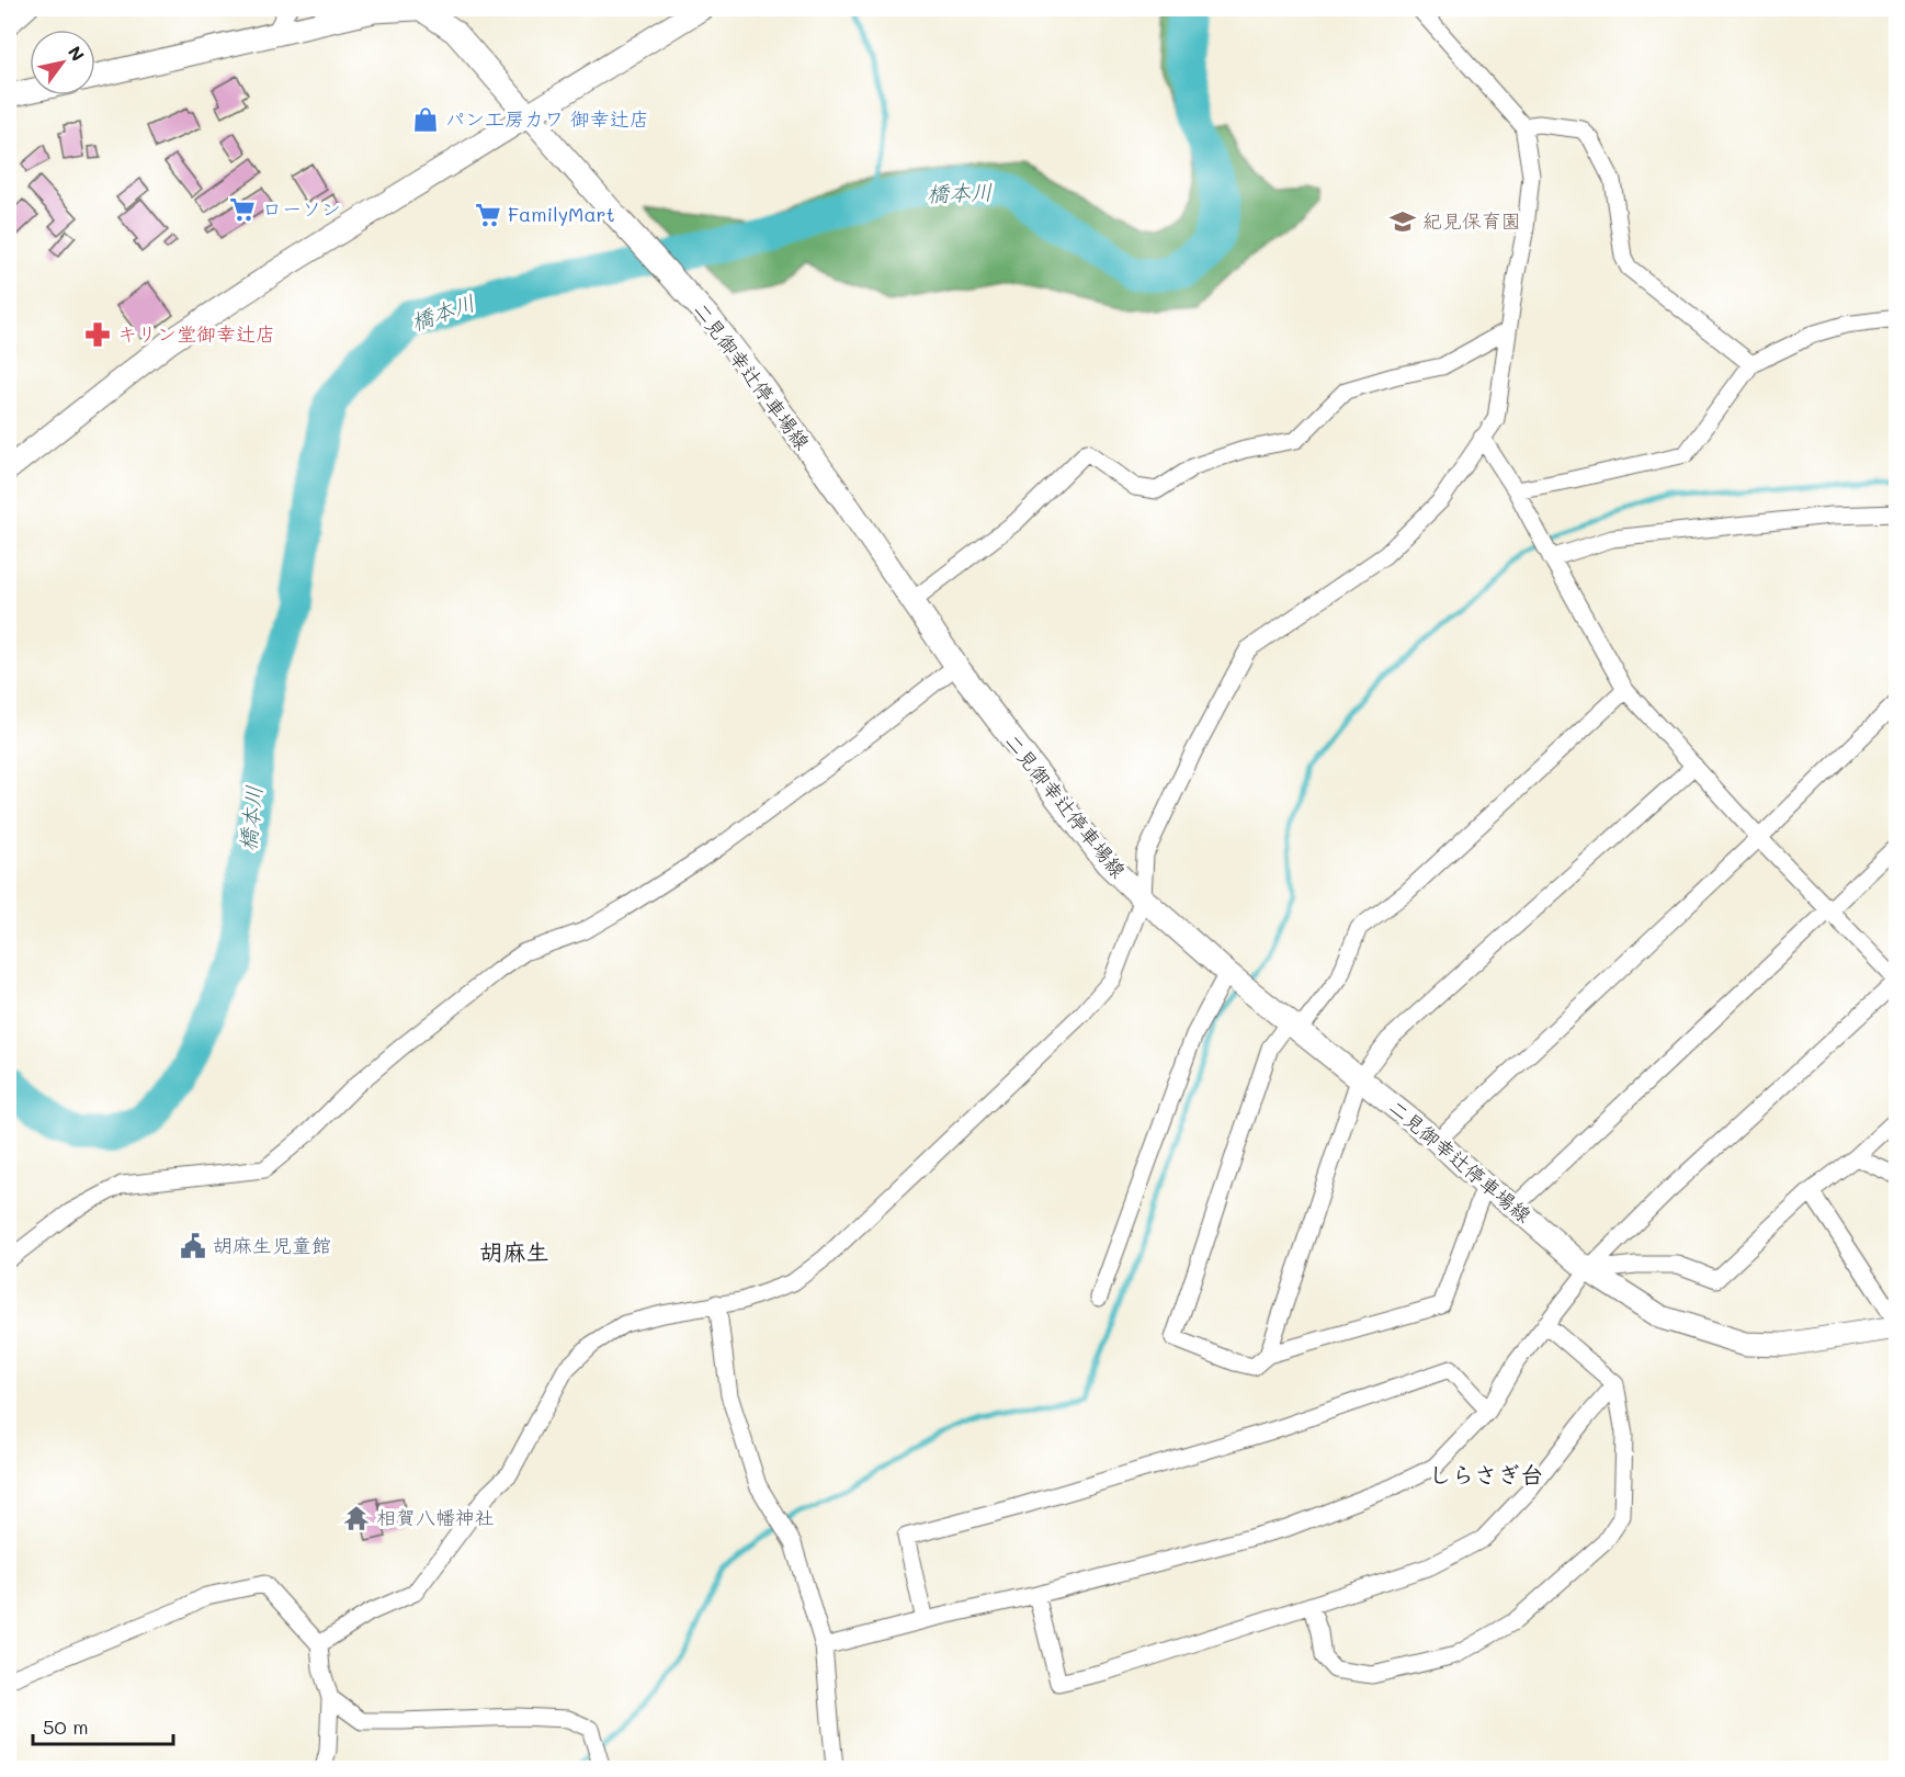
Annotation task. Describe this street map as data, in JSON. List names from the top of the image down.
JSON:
{
  "streets": {
    "main road": ["二見御幸辻停車場線"]
  },
  "districts": ["胡麻生", "しらさぎ台"],
  "water": ["橋本川"],
  "places": {
    "shop": ["パン工房カワ 御幸辻店"],
    "supermarket": ["ローソン", "FamilyMart"],
    "school or university": ["紀見保育園"],
    "pharmacy": ["キリン堂御幸辻店"],
    "public building": ["胡麻生児童館"],
    "temple": ["相賀八幡神社"]
  },
  "scale_bar": "50 m",
  "north": "top right"
}
